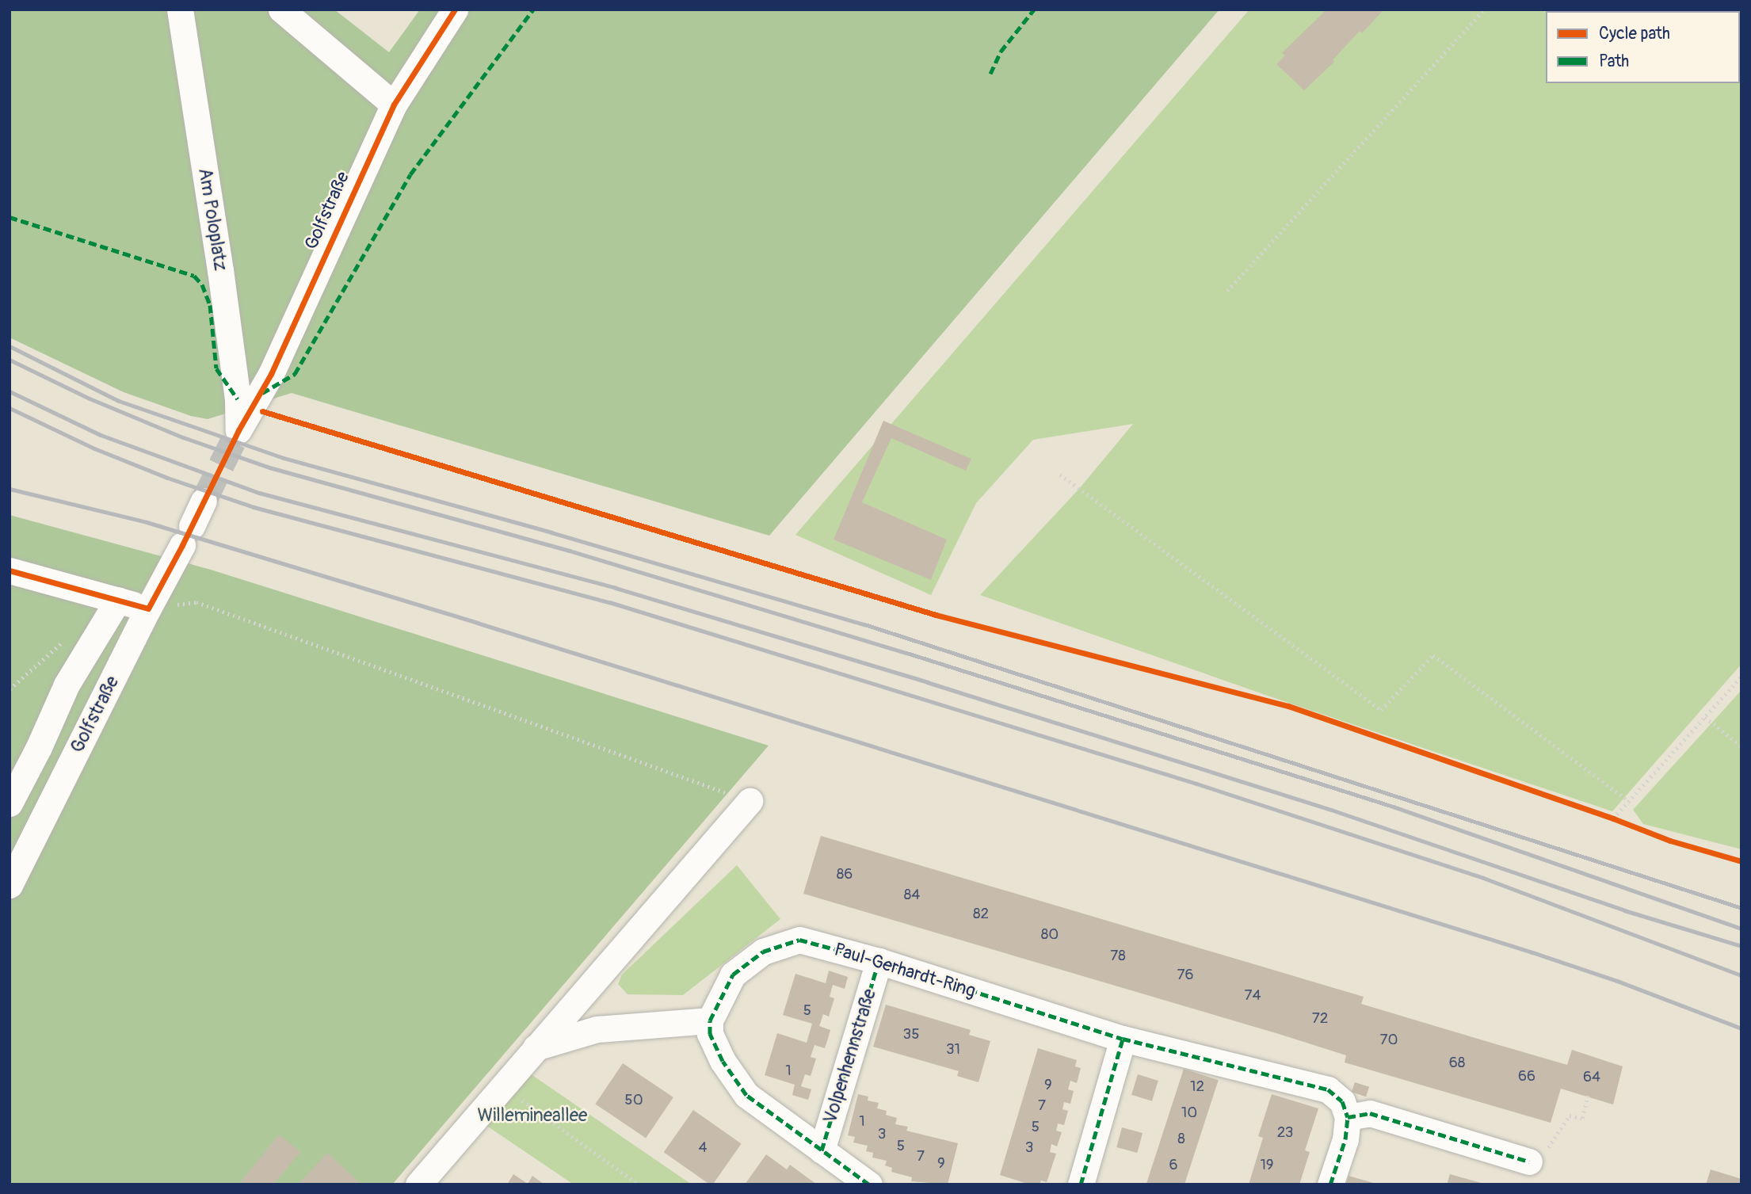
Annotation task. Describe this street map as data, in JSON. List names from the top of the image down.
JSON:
{
  "streets": {
    "street": [
      "Golfstraße",
      "Am Poloplatz",
      "Paul-Gerhardt-Ring",
      "Volpenhennstraße"
    ]
  },
  "crossings": [
    ["Golfstraße", "Am Poloplatz"],
    ["Paul-Gerhardt-Ring", "Volpenhennstraße"]
  ],
  "parks": ["Willemineallee"],
  "house_numbers": [
    "86",
    "84",
    "82",
    "80",
    "78",
    "76",
    "74",
    "5",
    "72",
    "35",
    "70",
    "31",
    "68",
    "1",
    "66",
    "64",
    "9",
    "12",
    "50",
    "7",
    "10",
    "1",
    "5",
    "23",
    "3",
    "8",
    "5",
    "4",
    "3",
    "7",
    "9",
    "6",
    "19"
  ],
  "legend": ["Cycle path", "Path"]
}
